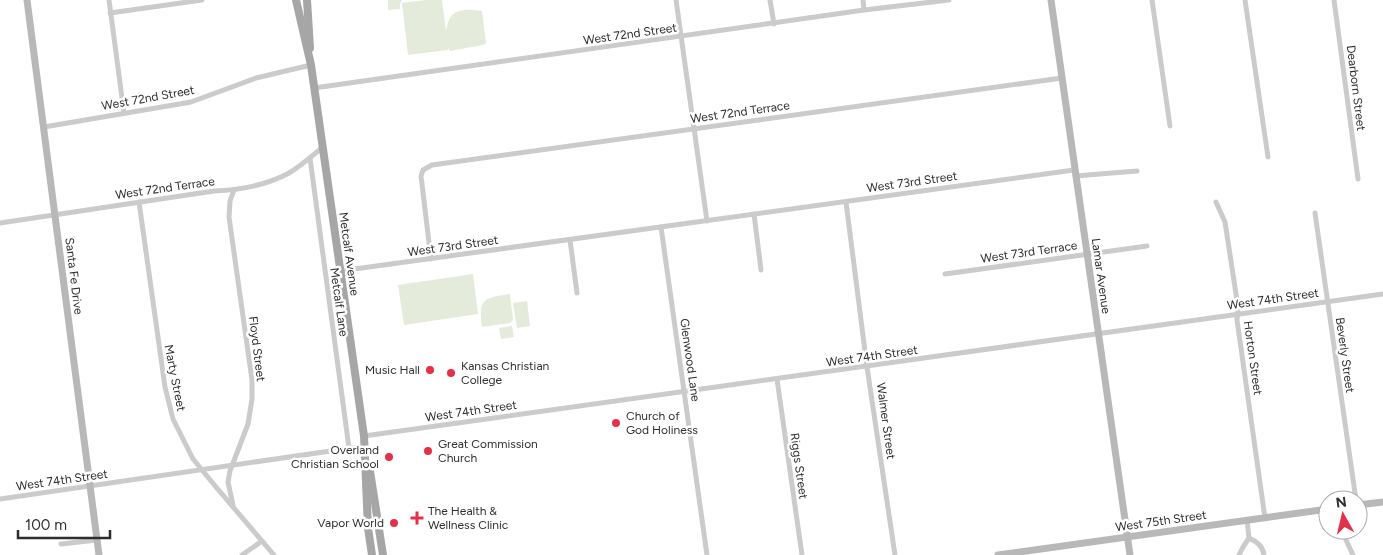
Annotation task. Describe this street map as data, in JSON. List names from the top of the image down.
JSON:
{
  "streets": {
    "main road": ["Metcalf Avenue"],
    "street": [
      "West 72nd Street",
      "Dearborn Street",
      "West 72nd Terrace",
      "West 73rd Street",
      "West 73rd Terrace",
      "Santa Fe Drive",
      "Lamar Avenue",
      "West 74th Street",
      "Metcalf Lane",
      "Floyd Street",
      "Beverly Street",
      "Horton Street",
      "Glenwood Lane",
      "Marty Street",
      "Walmer Street",
      "Riggs Street",
      "West 75th Street"
    ]
  },
  "crossings": [
    ["West 72nd Street", "Metcalf Avenue"],
    ["West 72nd Street", "Santa Fe Drive"],
    ["West 72nd Terrace", "West 73rd Street"],
    ["West 72nd Terrace", "Metcalf Avenue"],
    ["West 72nd Terrace", "Santa Fe Drive"],
    ["West 72nd Terrace", "Lamar Avenue"],
    ["West 72nd Terrace", "Metcalf Lane"],
    ["West 72nd Terrace", "Floyd Street"],
    ["West 72nd Terrace", "Marty Street"],
    ["West 73rd Street", "Metcalf Avenue"],
    ["West 73rd Street", "Lamar Avenue"],
    ["West 73rd Street", "Glenwood Lane"],
    ["West 73rd Street", "Walmer Street"],
    ["West 73rd Terrace", "Lamar Avenue"],
    ["Metcalf Avenue", "West 74th Street"],
    ["Santa Fe Drive", "West 74th Street"],
    ["Lamar Avenue", "West 74th Street"],
    ["Lamar Avenue", "West 75th Street"],
    ["West 74th Street", "Metcalf Lane"],
    ["West 74th Street", "Floyd Street"],
    ["West 74th Street", "Beverly Street"],
    ["West 74th Street", "Horton Street"],
    ["West 74th Street", "Glenwood Lane"],
    ["West 74th Street", "Marty Street"],
    ["West 74th Street", "Walmer Street"],
    ["West 74th Street", "Riggs Street"],
    ["Floyd Street", "Marty Street"],
    ["Horton Street", "West 75th Street"]
  ],
  "places": {
    "other": [
      "Music Hall",
      "Kansas Christian College",
      "Church of God Holiness",
      "Great Commission Church",
      "Overland Christian School",
      "Vapor World"
    ],
    "health": ["The Health & Wellness Clinic"]
  },
  "scale_bar": "100 m",
  "north": "top"
}
